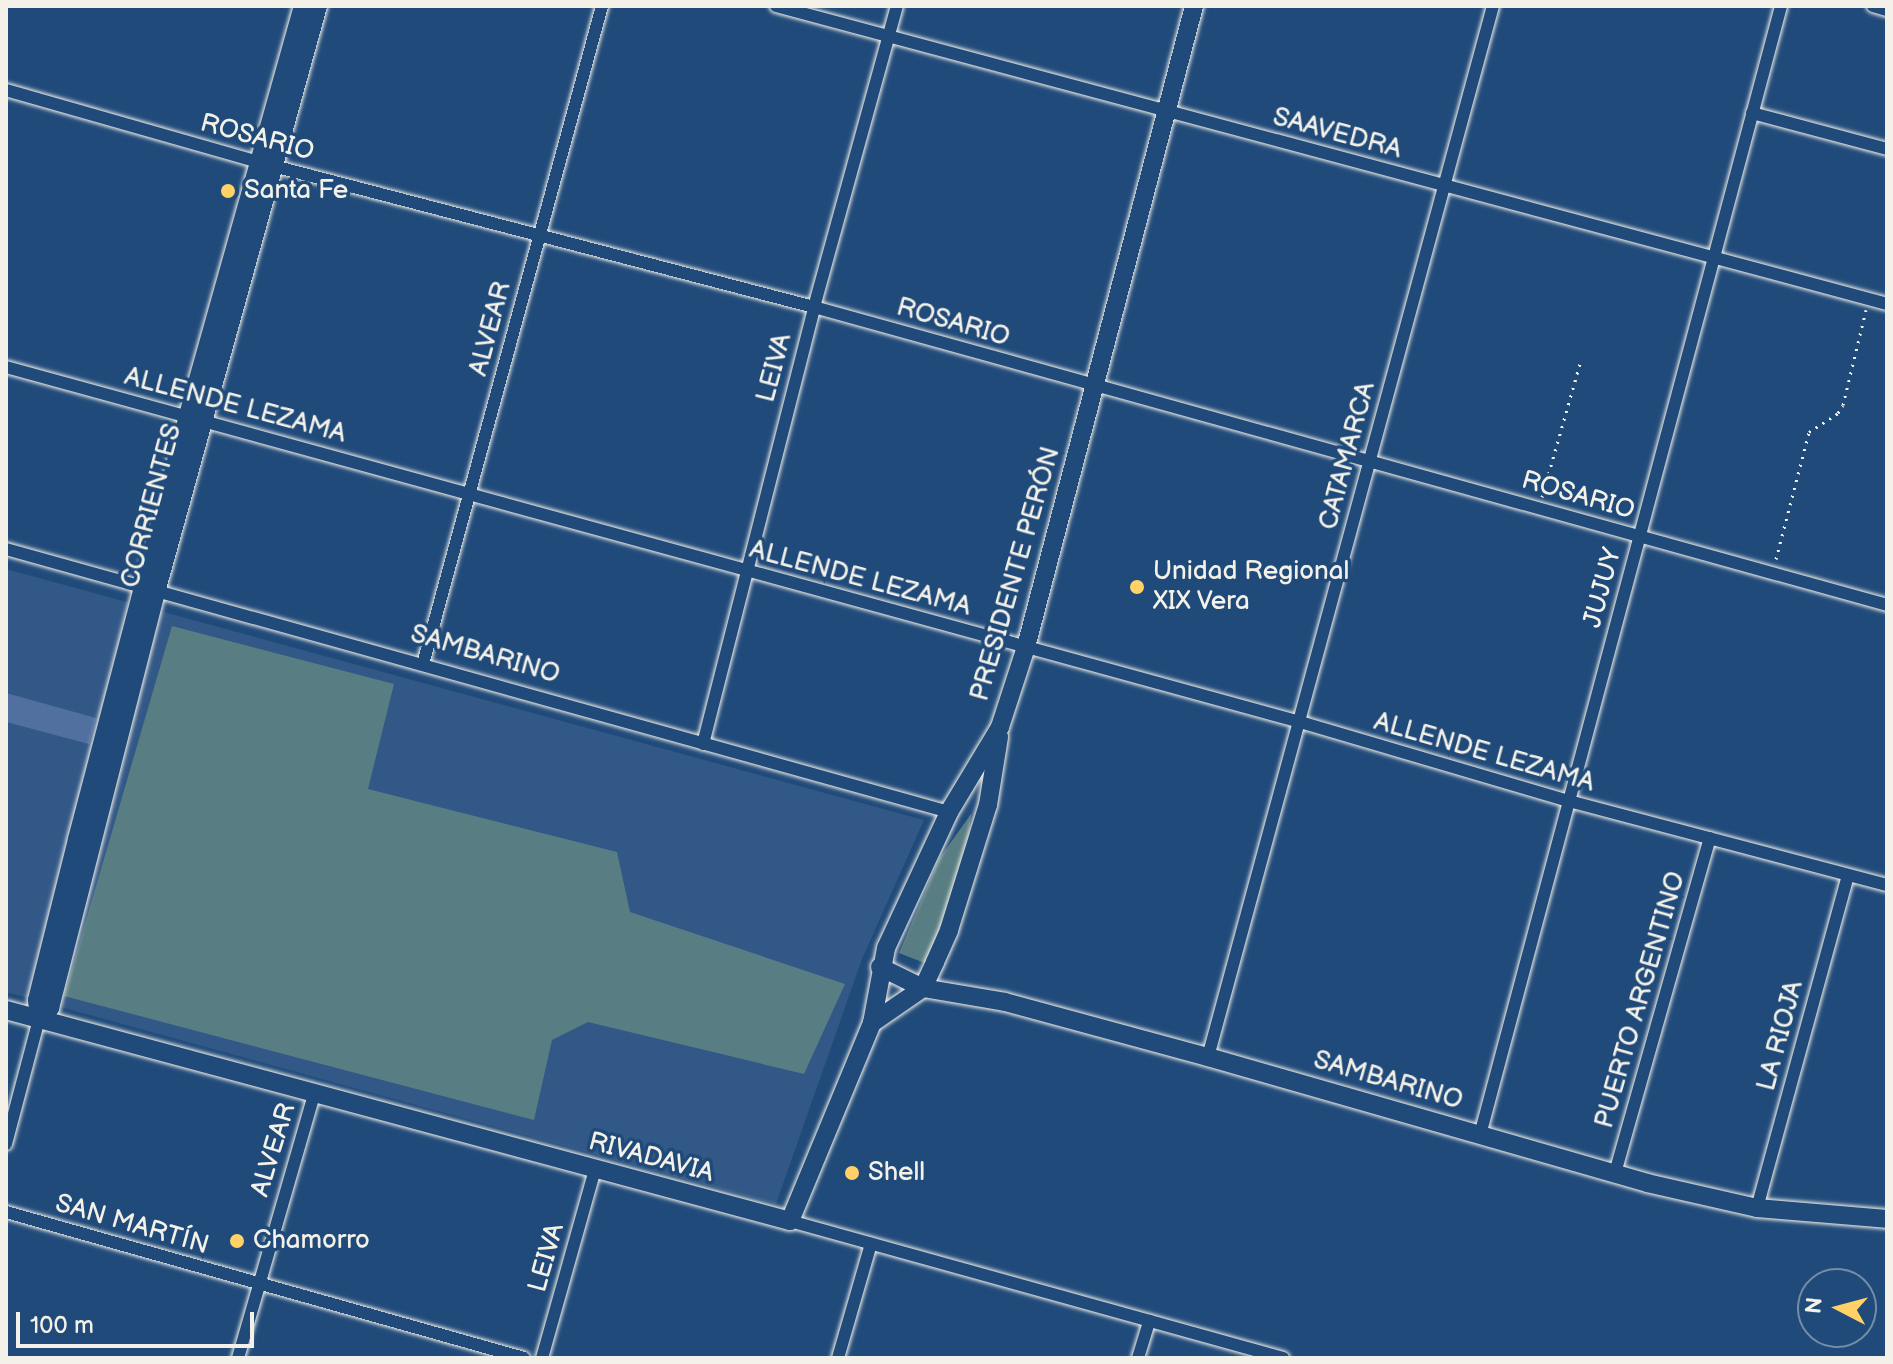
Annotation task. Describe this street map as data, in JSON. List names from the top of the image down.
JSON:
{
  "streets": {
    "street": [
      "SAAVEDRA",
      "ROSARIO",
      "ALVEAR",
      "LEIVA",
      "ALLENDE LEZAMA",
      "CATAMARCA",
      "CORRIENTES",
      "PRESIDENTE PERÓN",
      "JUJUY",
      "SAMBARINO",
      "PUERTO ARGENTINO",
      "LA RIOJA",
      "RIVADAVIA",
      "SAN MARTÍN"
    ]
  },
  "crossings": [
    ["SAAVEDRA", "LEIVA"],
    ["SAAVEDRA", "CATAMARCA"],
    ["SAAVEDRA", "PRESIDENTE PERÓN"],
    ["SAAVEDRA", "JUJUY"],
    ["ROSARIO", "ALVEAR"],
    ["ROSARIO", "LEIVA"],
    ["ROSARIO", "CATAMARCA"],
    ["ROSARIO", "CORRIENTES"],
    ["ROSARIO", "PRESIDENTE PERÓN"],
    ["ROSARIO", "JUJUY"],
    ["ALVEAR", "ALLENDE LEZAMA"],
    ["ALVEAR", "SAMBARINO"],
    ["ALVEAR", "RIVADAVIA"],
    ["ALVEAR", "SAN MARTÍN"],
    ["LEIVA", "ALLENDE LEZAMA"],
    ["LEIVA", "SAMBARINO"],
    ["LEIVA", "RIVADAVIA"],
    ["ALLENDE LEZAMA", "CATAMARCA"],
    ["ALLENDE LEZAMA", "CORRIENTES"],
    ["ALLENDE LEZAMA", "PRESIDENTE PERÓN"],
    ["ALLENDE LEZAMA", "JUJUY"],
    ["ALLENDE LEZAMA", "PUERTO ARGENTINO"],
    ["ALLENDE LEZAMA", "LA RIOJA"],
    ["CATAMARCA", "SAMBARINO"],
    ["CORRIENTES", "SAMBARINO"],
    ["CORRIENTES", "RIVADAVIA"],
    ["PRESIDENTE PERÓN", "SAMBARINO"],
    ["PRESIDENTE PERÓN", "RIVADAVIA"],
    ["JUJUY", "SAMBARINO"],
    ["SAMBARINO", "PUERTO ARGENTINO"],
    ["SAMBARINO", "LA RIOJA"]
  ],
  "places": [
    "Santa Fe",
    "Unidad Regional XIX Vera",
    "Shell",
    "Chamorro"
  ],
  "scale_bar": "100 m",
  "north": "left"
}
